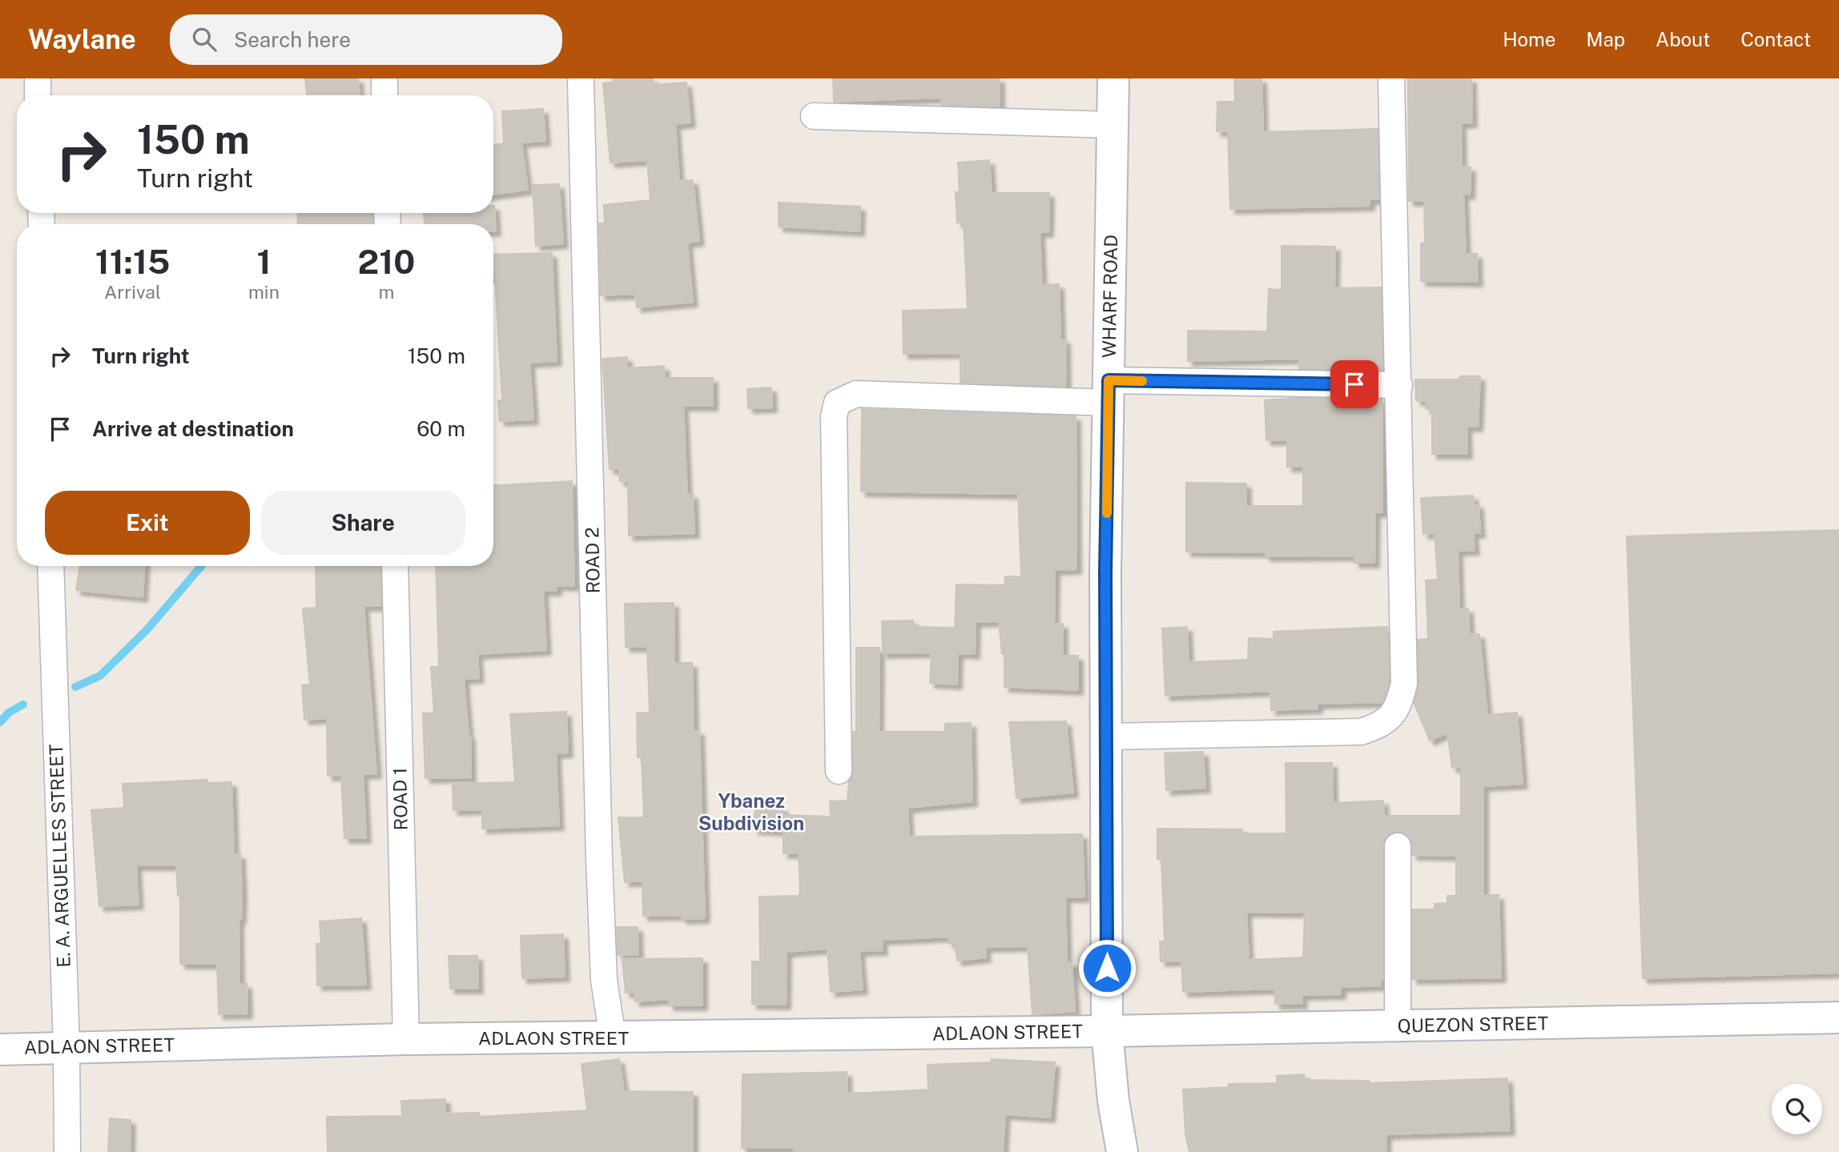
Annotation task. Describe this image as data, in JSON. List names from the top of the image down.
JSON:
{
  "streets": {
    "street": [
      "WHARF ROAD",
      "ROAD 2",
      "ROAD 1",
      "E. A. ARGUELLES STREET",
      "QUEZON STREET",
      "ADLAON STREET"
    ]
  },
  "crossings": [
    ["WHARF ROAD", "QUEZON STREET"],
    ["WHARF ROAD", "ADLAON STREET"],
    ["ROAD 2", "ADLAON STREET"],
    ["ROAD 1", "ADLAON STREET"],
    ["E. A. ARGUELLES STREET", "ADLAON STREET"],
    ["QUEZON STREET", "ADLAON STREET"]
  ],
  "districts": ["Ybanez Subdivision"],
  "page": {
    "header": "Waylane",
    "search": "Search here",
    "nav": [
      "Home",
      "Map",
      "About",
      "Contact"
    ],
    "turn": ["150 m", "Turn right"],
    "eta": [
      "11:15",
      "Arrival",
      "1",
      "min",
      "210",
      "m"
    ],
    "list": [
      {
        "name": "Turn right",
        "value": "150 m"
      },
      {
        "name": "Arrive at destination",
        "value": "60 m"
      }
    ],
    "buttons": ["Exit", "Share"]
  }
}
